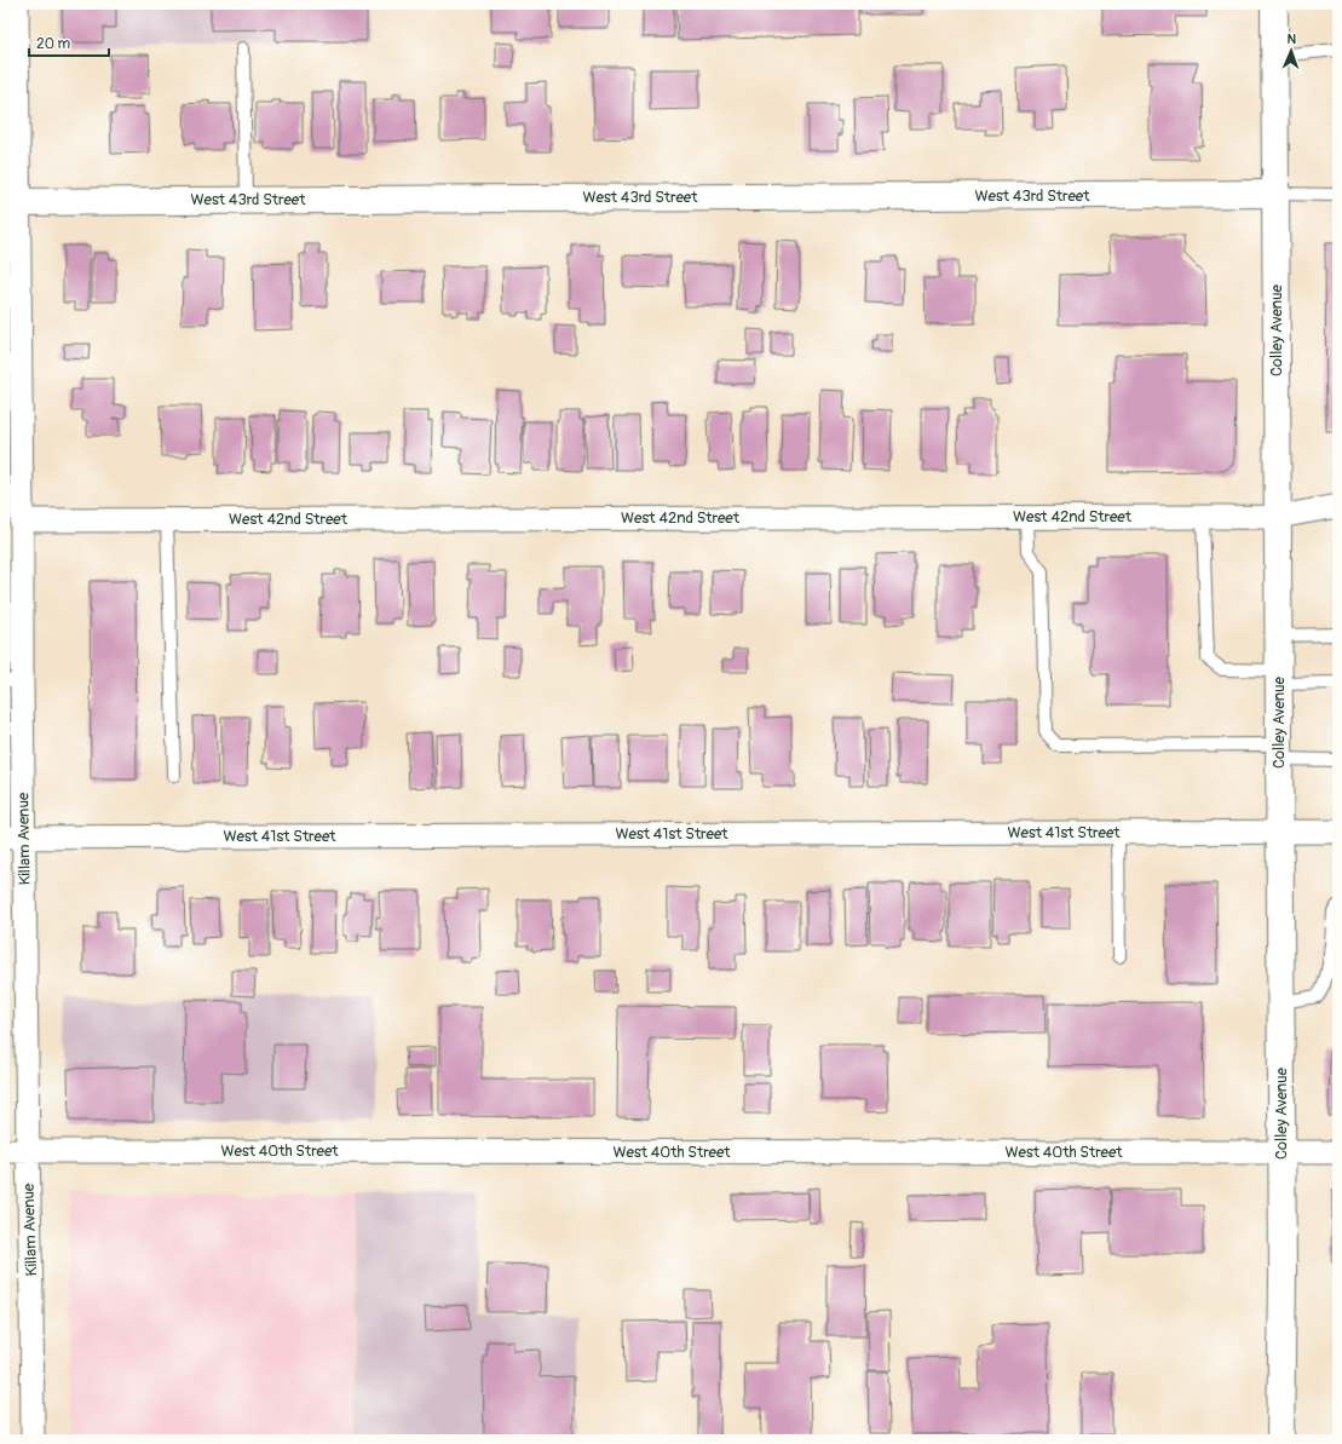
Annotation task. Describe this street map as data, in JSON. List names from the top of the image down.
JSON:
{
  "streets": {
    "main road": ["West 43rd Street", "Colley Avenue"],
    "street": [
      "West 42nd Street",
      "West 41st Street",
      "Killam Avenue",
      "West 40th Street"
    ]
  },
  "crossings": [
    ["West 43rd Street", "Colley Avenue"],
    ["West 43rd Street", "Killam Avenue"],
    ["Colley Avenue", "West 42nd Street"],
    ["Colley Avenue", "West 41st Street"],
    ["Colley Avenue", "West 40th Street"],
    ["West 42nd Street", "Killam Avenue"],
    ["West 41st Street", "Killam Avenue"],
    ["Killam Avenue", "West 40th Street"]
  ],
  "scale_bar": "20 m",
  "north": "top"
}
